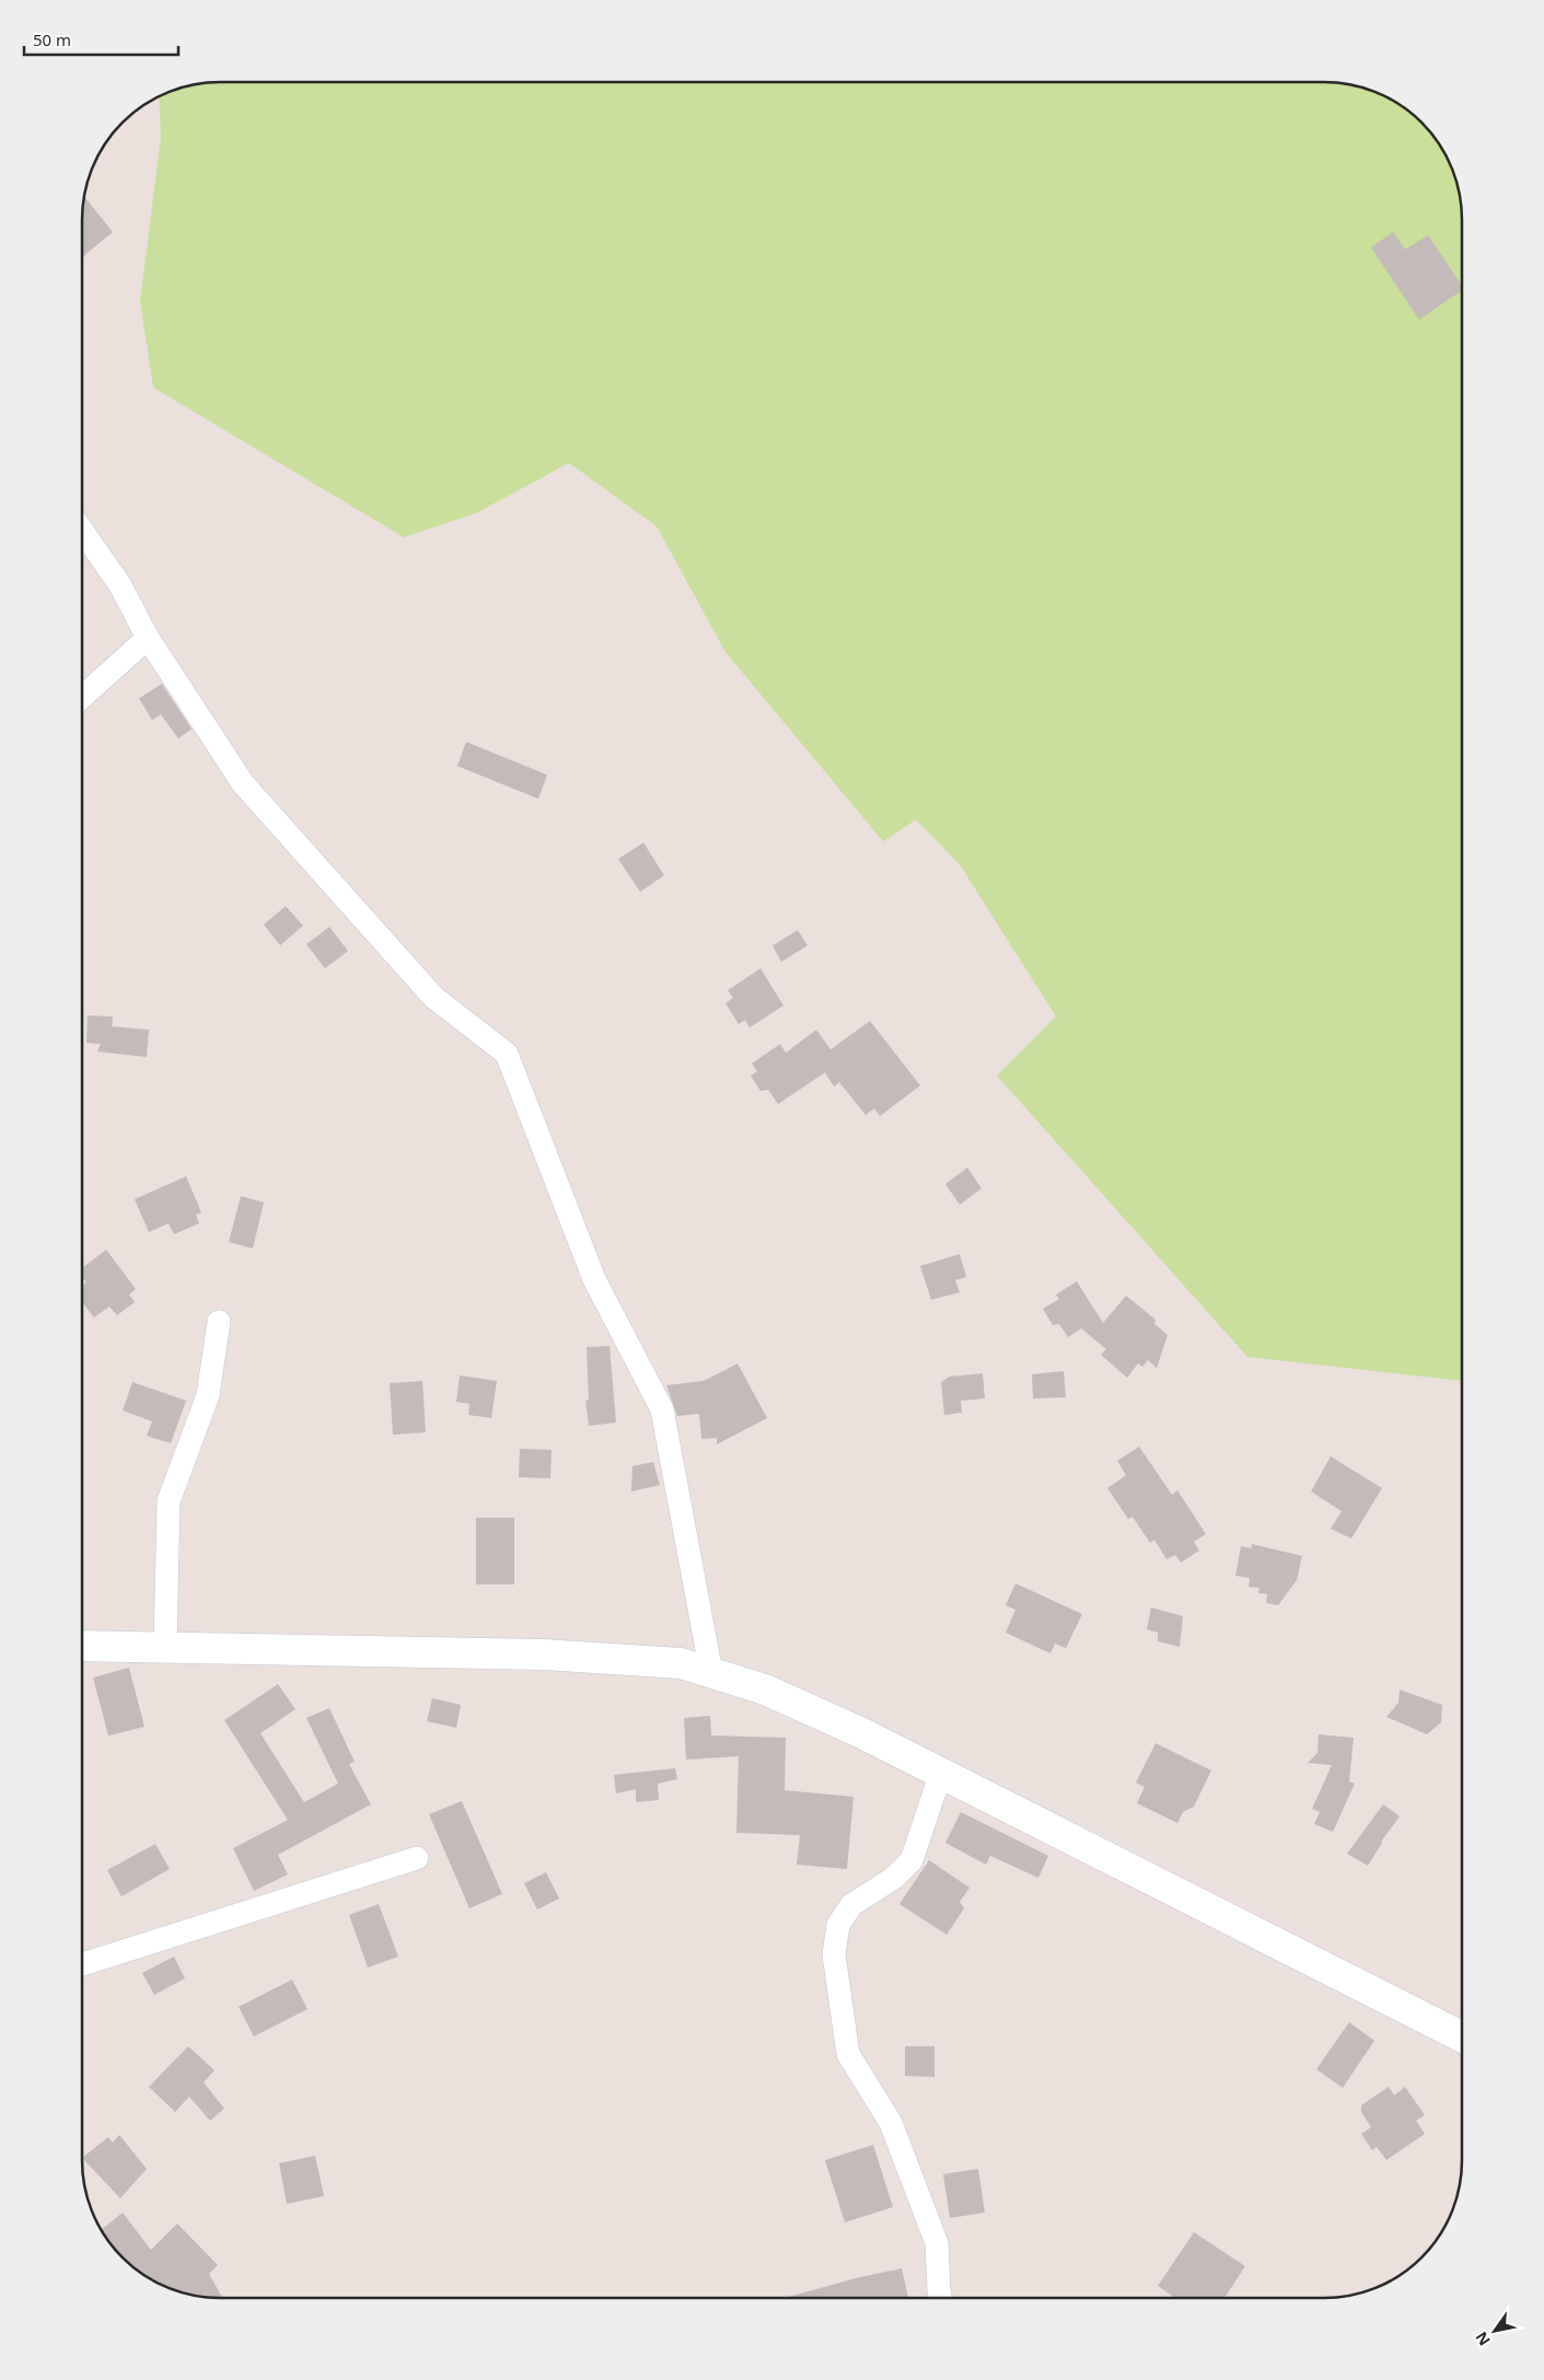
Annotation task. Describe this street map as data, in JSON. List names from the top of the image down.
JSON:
{
  "scale_bar": "50 m",
  "north": "bottom left"
}
